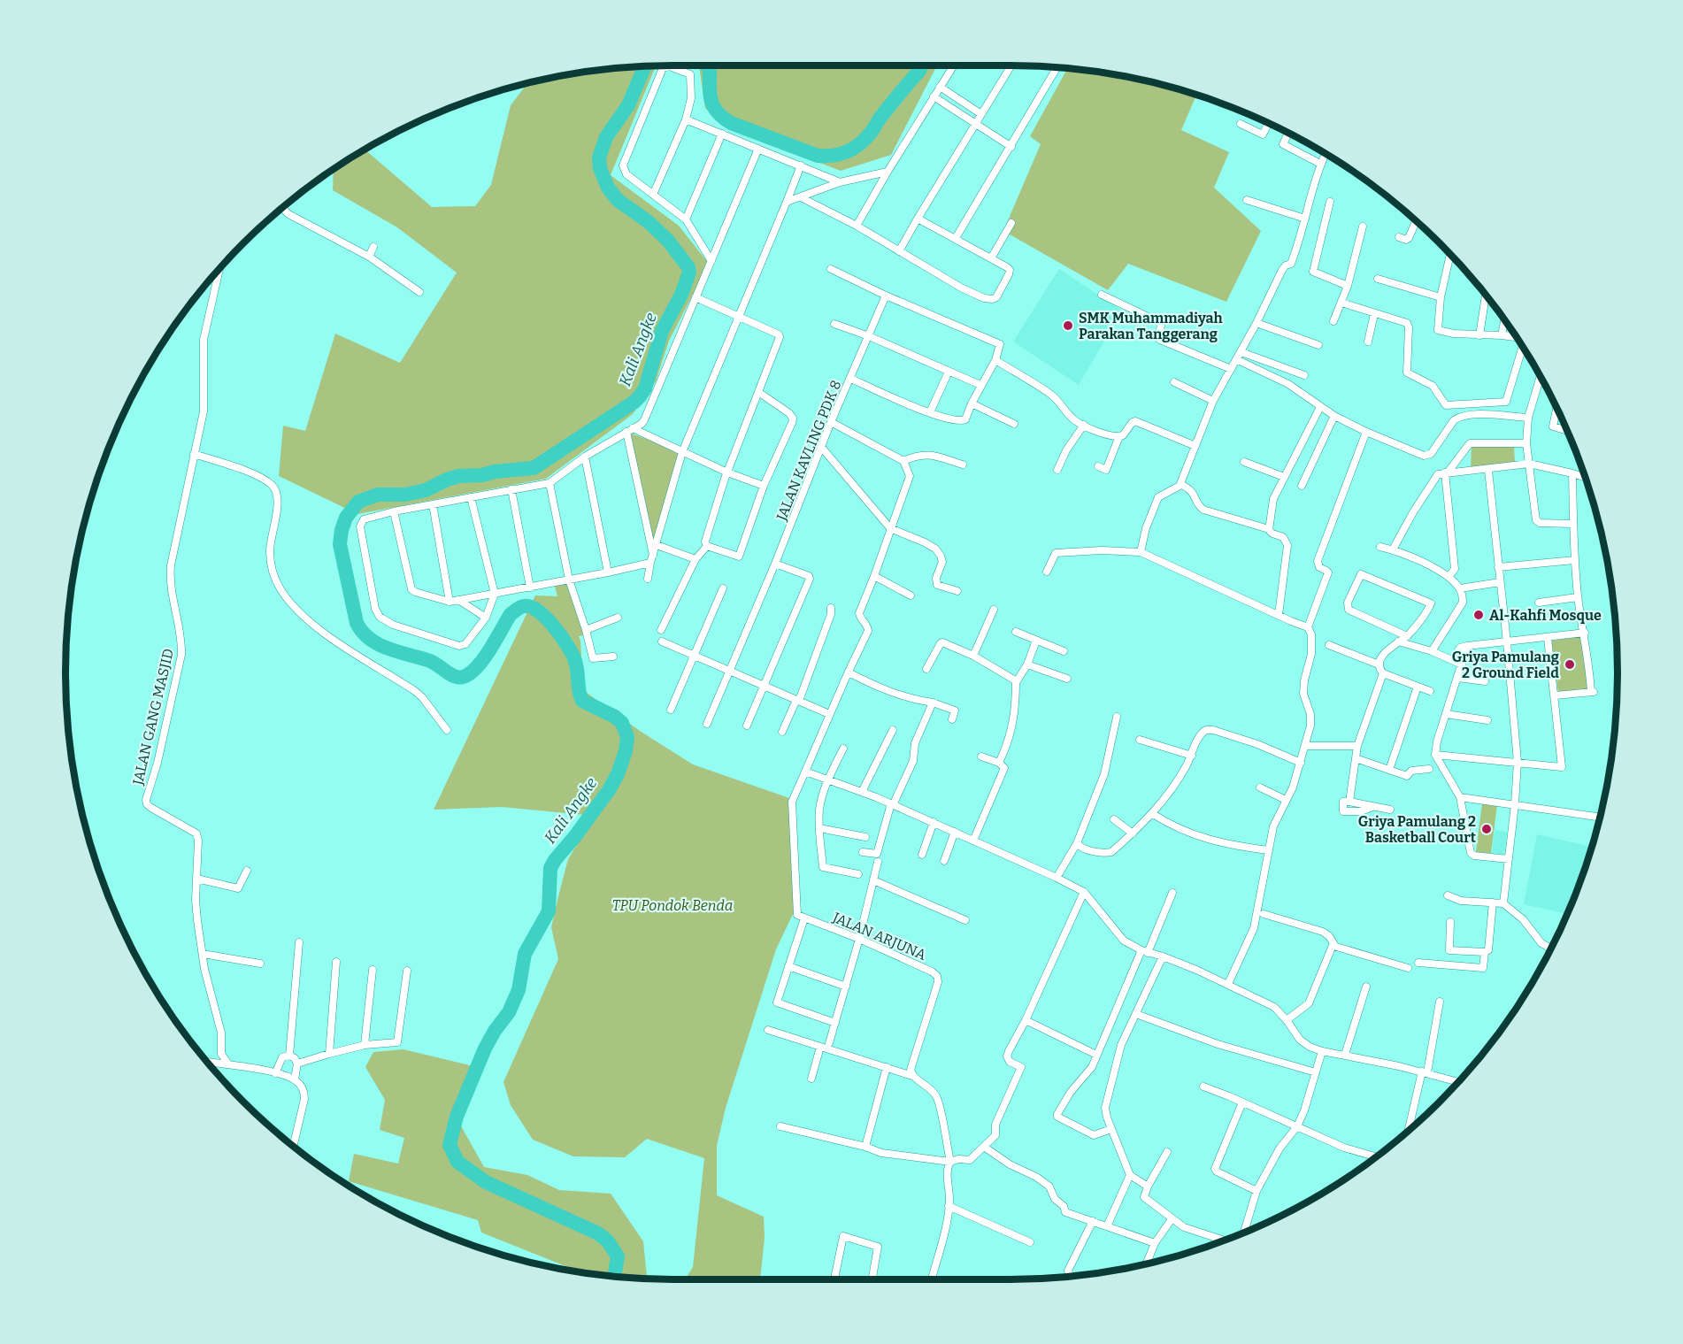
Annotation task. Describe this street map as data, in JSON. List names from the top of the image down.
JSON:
{
  "streets": {
    "street": ["JALAN KAVLING PDK 8", "JALAN GANG MASJID", "JALAN ARJUNA"]
  },
  "water": ["Kali Angke"],
  "parks": ["TPU Pondok Benda"],
  "places": [
    "SMK Muhammadiyah Parakan Tanggerang",
    "Al-Kahfi Mosque",
    "Griya Pamulang 2 Ground Field",
    "Griya Pamulang 2 Basketball Court"
  ]
}
